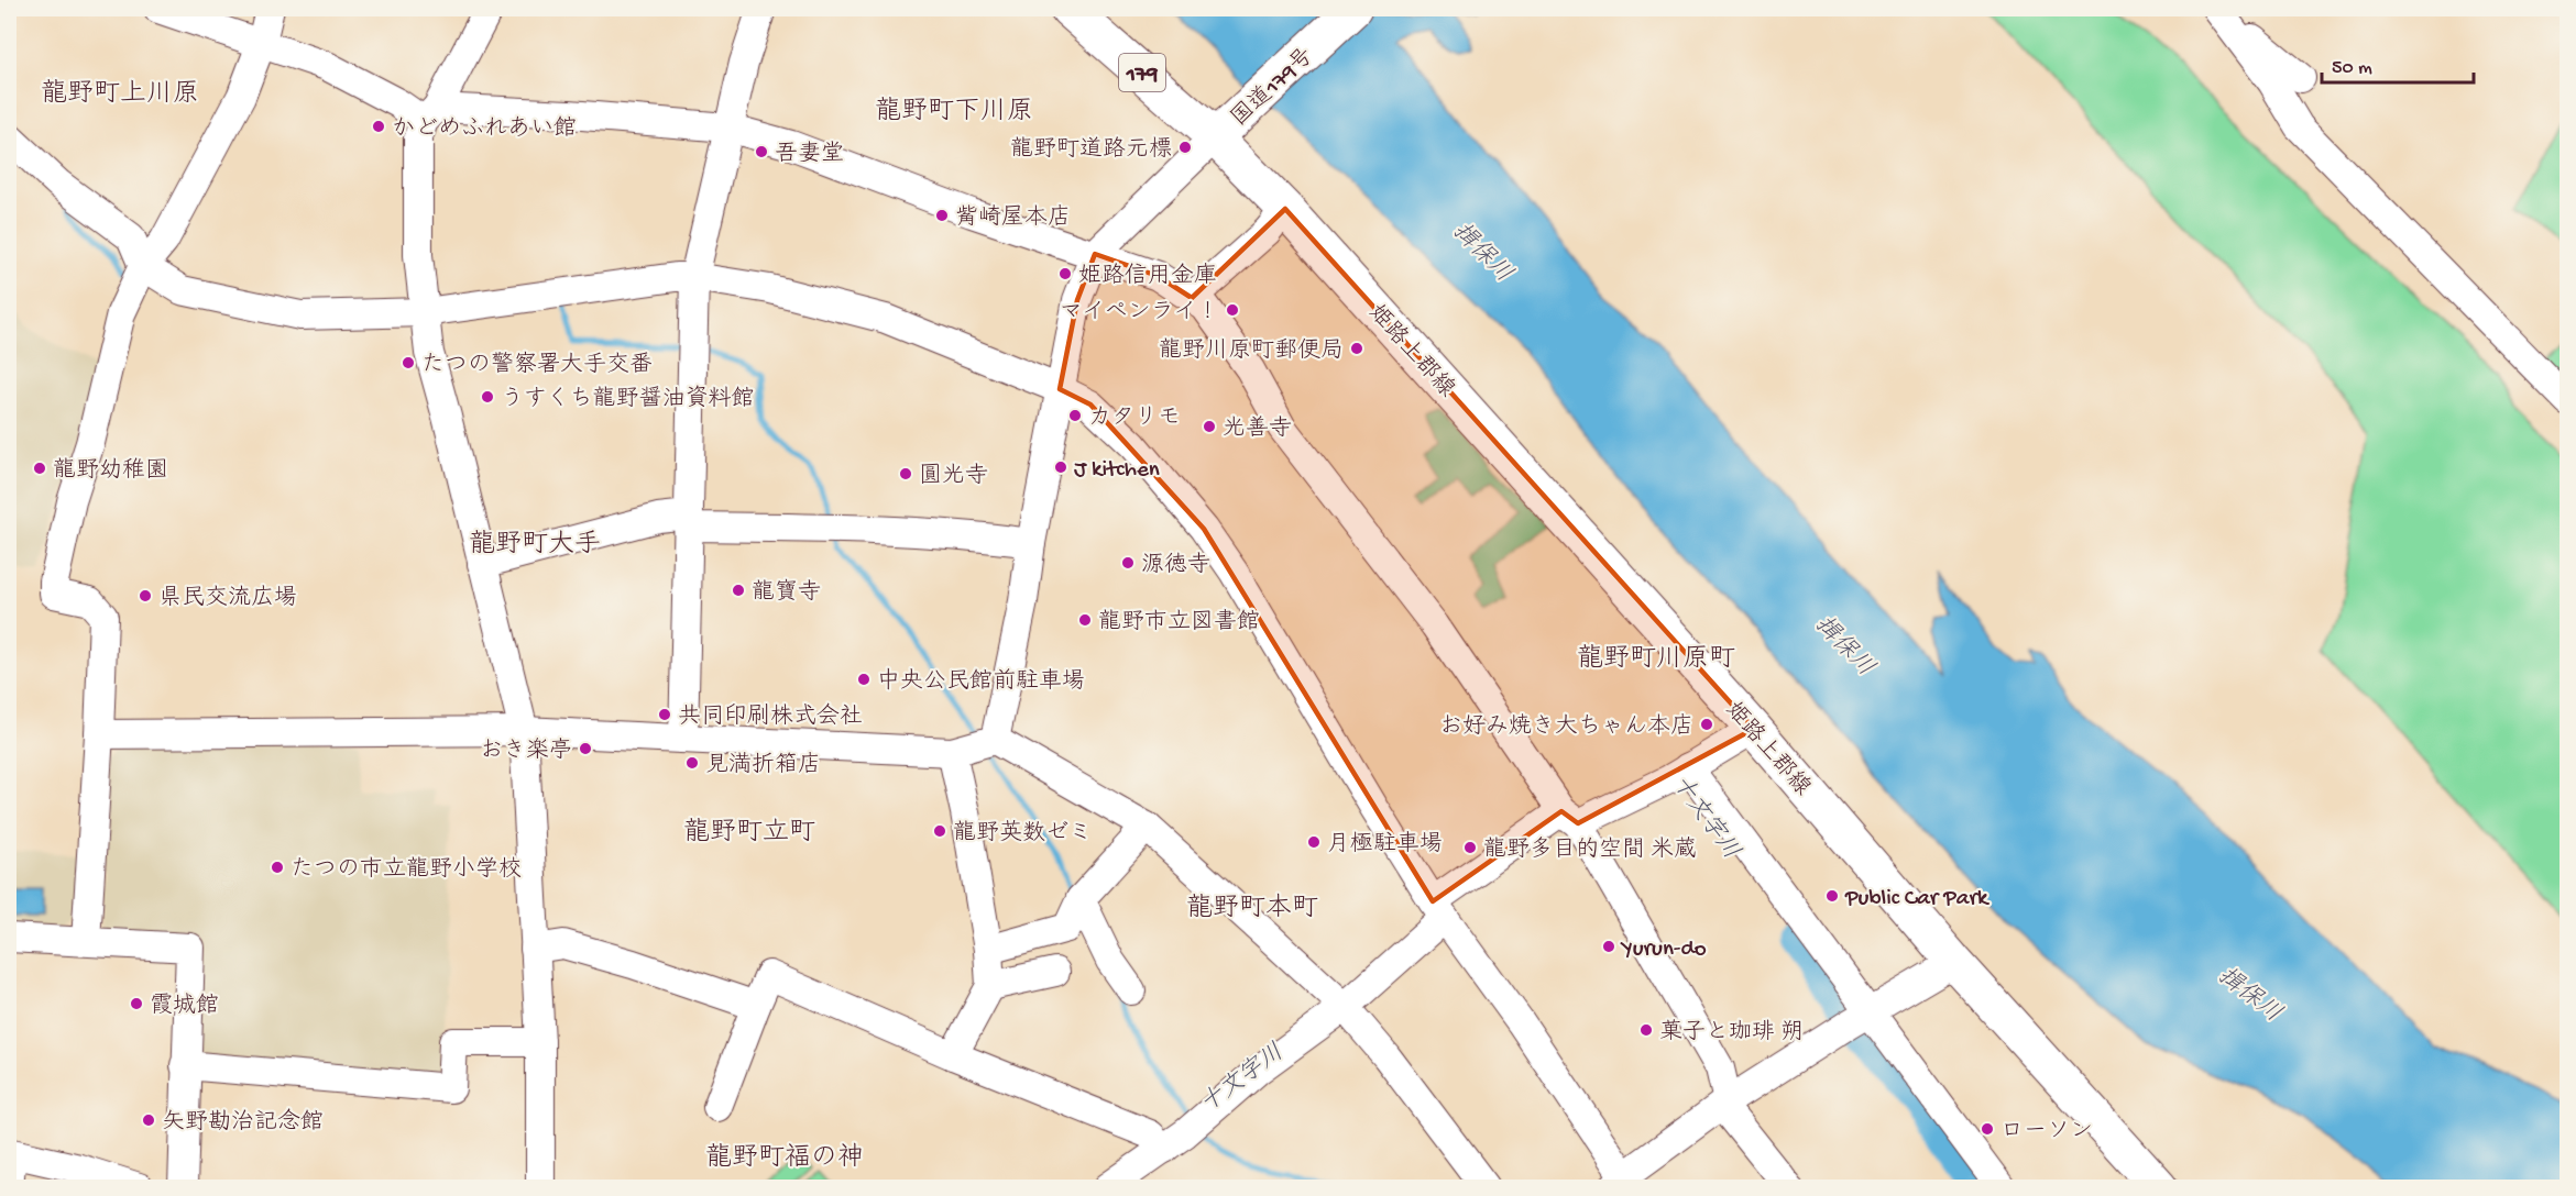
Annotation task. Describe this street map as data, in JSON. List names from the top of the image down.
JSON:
{
  "streets": {
    "main road": ["179", "国道179号", "姫路上郡線"]
  },
  "crossings": [
    ["国道179号", "姫路上郡線"]
  ],
  "districts": [
    "龍野町上川原",
    "龍野町下川原",
    "龍野町大手",
    "龍野町川原町",
    "龍野町立町",
    "龍野町本町",
    "龍野町福の神"
  ],
  "water": ["揖保川", "十文字川"],
  "places": [
    "かどめふれあい館",
    "龍野町道路元標",
    "吾妻堂",
    "觜崎屋本店",
    "姫路信用金庫",
    "マイペンライ！",
    "龍野川原町郵便局",
    "たつの警察署大手交番",
    "うすくち龍野醤油資料館",
    "カタリモ",
    "光善寺",
    "J kitchen",
    "龍野幼稚園",
    "圓光寺",
    "源徳寺",
    "龍寶寺",
    "県民交流広場",
    "龍野市立図書館",
    "中央公民館前駐車場",
    "共同印刷株式会社",
    "お好み焼き大ちゃん本店",
    "おき楽亭",
    "見満折箱店",
    "龍野英数ゼミ",
    "月極駐車場",
    "龍野多目的空間 米蔵",
    "たつの市立龍野小学校",
    "Public Car Park",
    "Yurun-do",
    "霞城館",
    "菓子と珈琲 朔",
    "矢野勘治記念館",
    "ローソン"
  ],
  "scale_bar": "50 m"
}
